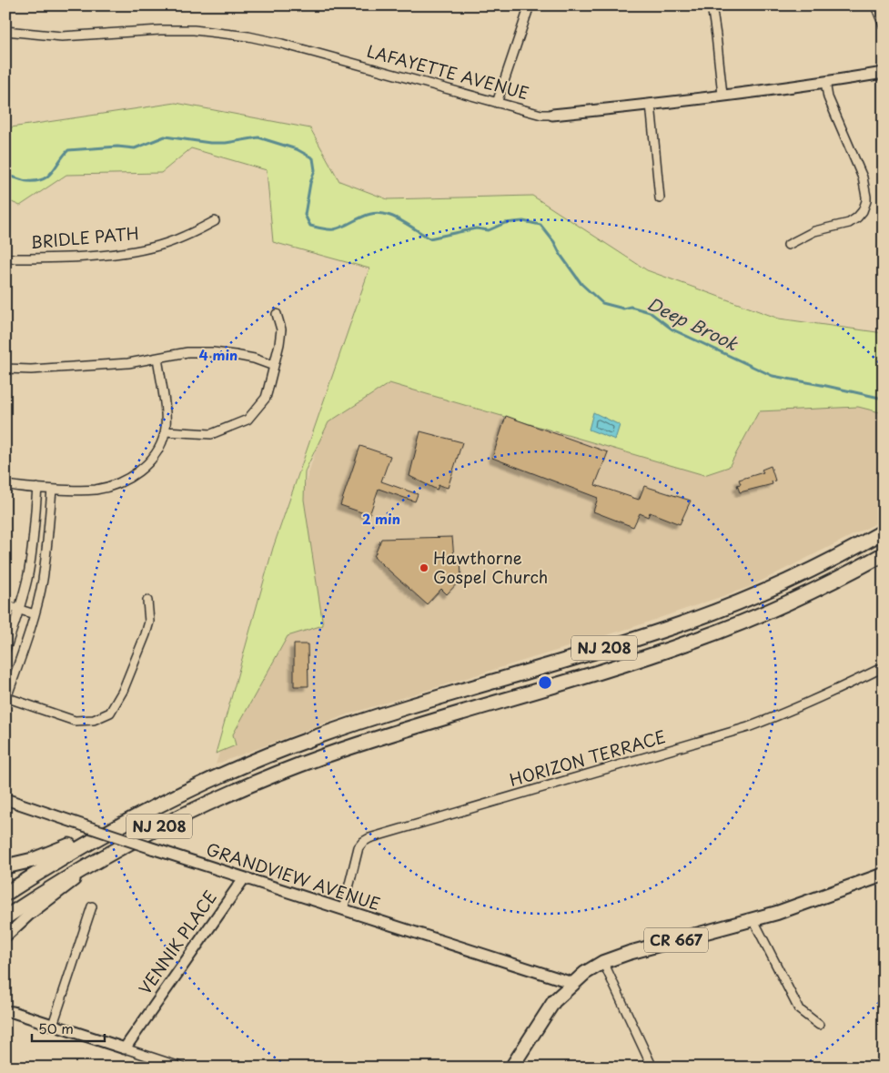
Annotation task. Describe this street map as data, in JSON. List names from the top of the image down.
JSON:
{
  "streets": {
    "highway": ["NJ 208"],
    "main road": ["CR 667"],
    "street": [
      "LAFAYETTE AVENUE",
      "BRIDLE PATH",
      "HORIZON TERRACE",
      "GRANDVIEW AVENUE",
      "VENNIK PLACE"
    ]
  },
  "crossings": [
    ["HORIZON TERRACE", "GRANDVIEW AVENUE"],
    ["GRANDVIEW AVENUE", "CR 667"],
    ["GRANDVIEW AVENUE", "VENNIK PLACE"]
  ],
  "water": ["Deep Brook"],
  "places": ["Hawthorne Gospel Church"],
  "scale_bar": "50 m",
  "rings": ["4 min", "2 min"]
}
